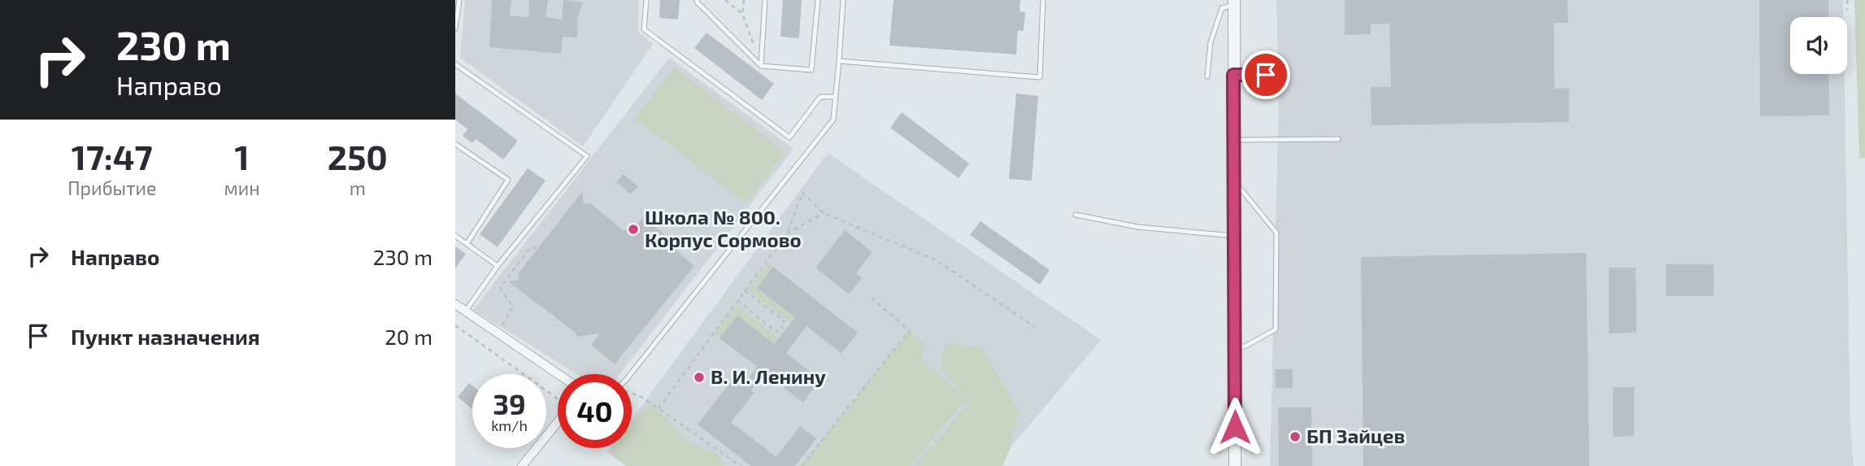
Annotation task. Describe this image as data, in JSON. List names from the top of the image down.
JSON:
{
  "places": ["Школа № 800. Корпус Сормово", "В. И. Ленину", "БП Зайцев"],
  "page": {
    "turn": ["230 m", "Направо"],
    "eta": [
      "17:47",
      "Прибытие",
      "1",
      "мин",
      "250",
      "m"
    ],
    "list": [
      {
        "name": "Направо",
        "value": "230 m"
      },
      {
        "name": "Пункт назначения",
        "value": "20 m"
      }
    ],
    "speed": "39 km/h",
    "limit": "40"
  }
}
